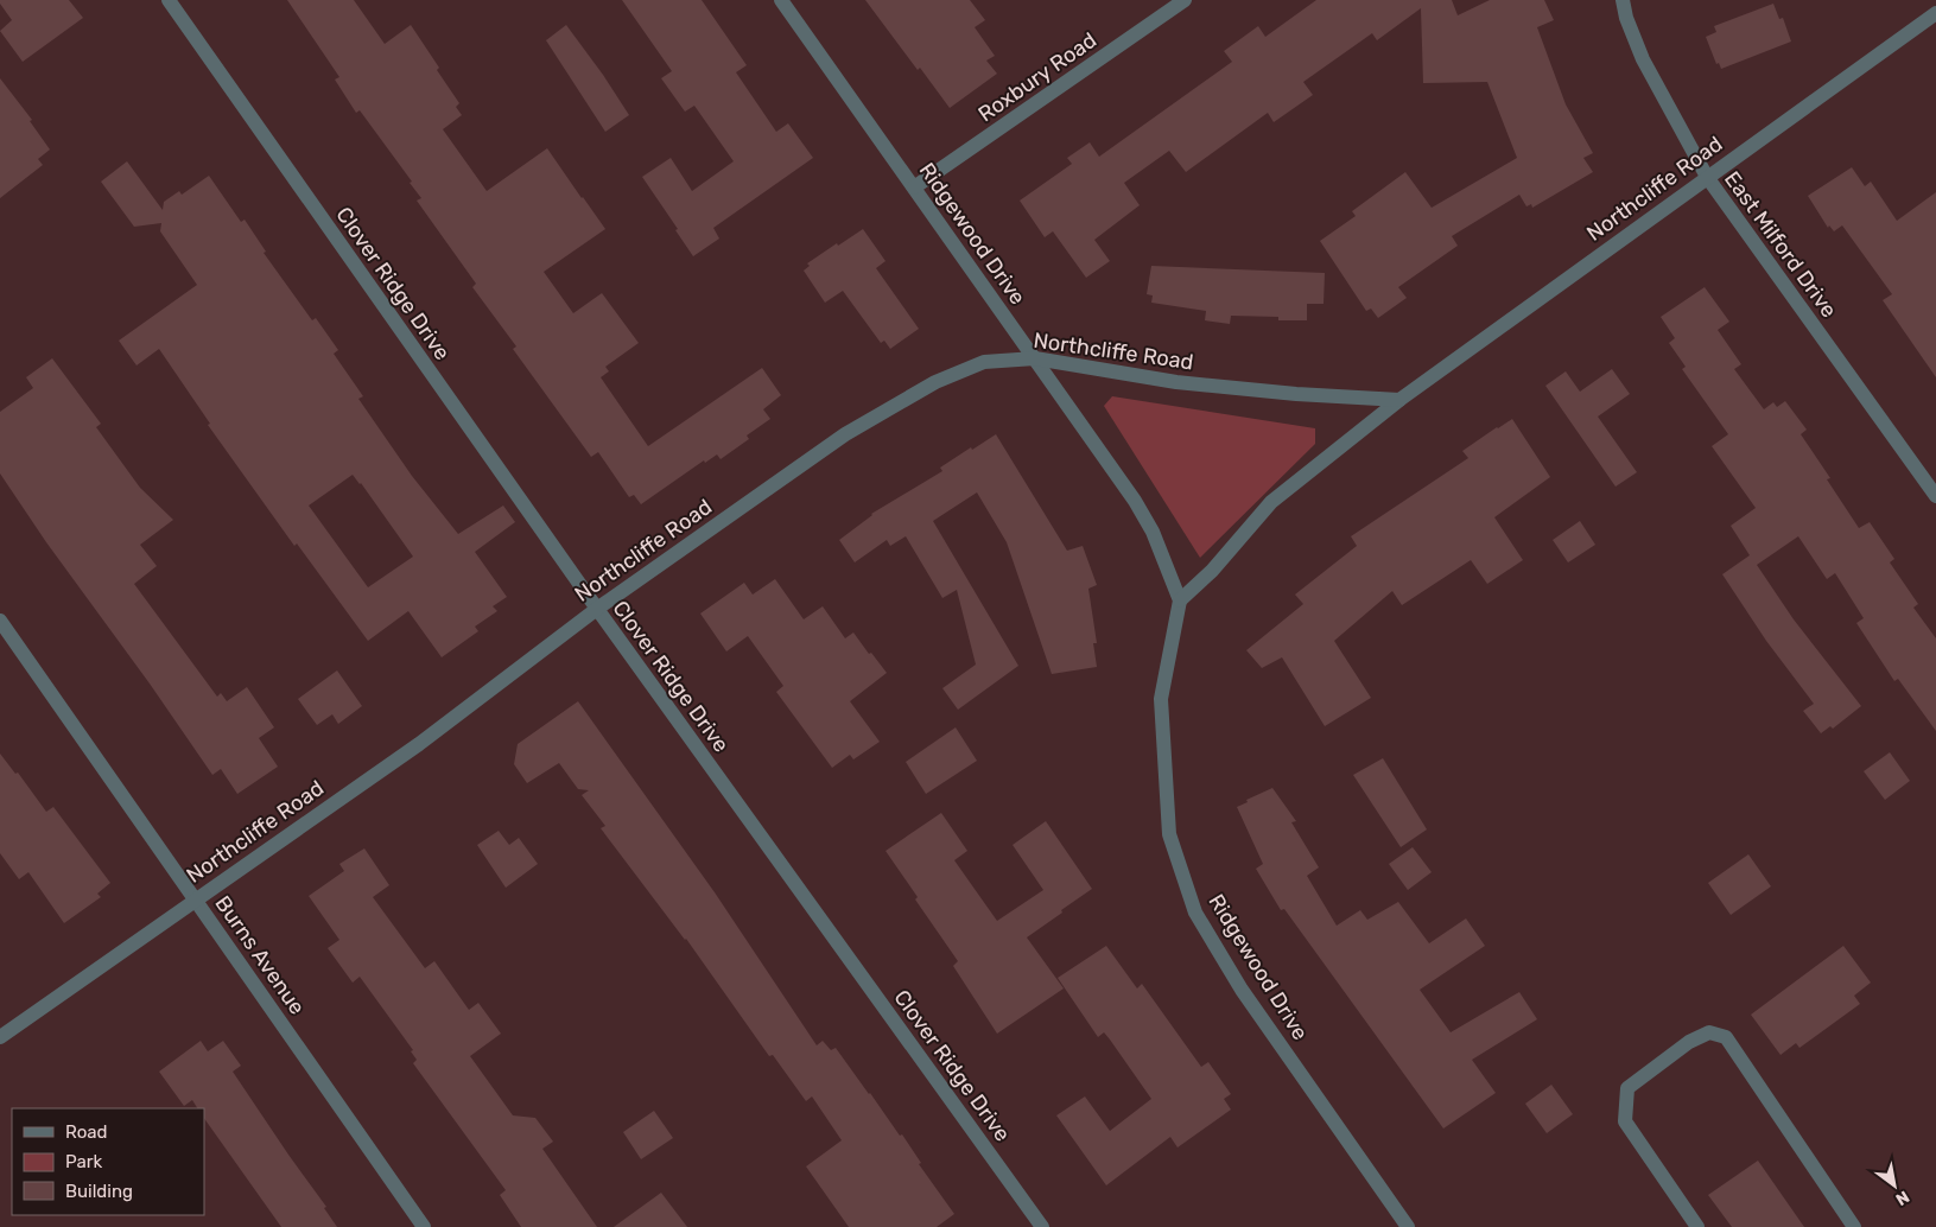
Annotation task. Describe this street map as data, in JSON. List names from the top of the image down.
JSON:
{
  "streets": {
    "street": [
      "Roxbury Road",
      "Northcliffe Road",
      "Ridgewood Drive",
      "East Milford Drive",
      "Clover Ridge Drive",
      "Burns Avenue"
    ]
  },
  "crossings": [
    ["Roxbury Road", "Ridgewood Drive"],
    ["Northcliffe Road", "Ridgewood Drive"],
    ["Northcliffe Road", "East Milford Drive"],
    ["Northcliffe Road", "Clover Ridge Drive"],
    ["Northcliffe Road", "Burns Avenue"]
  ],
  "legend": ["Road", "Park", "Building"],
  "north": "bottom right"
}
